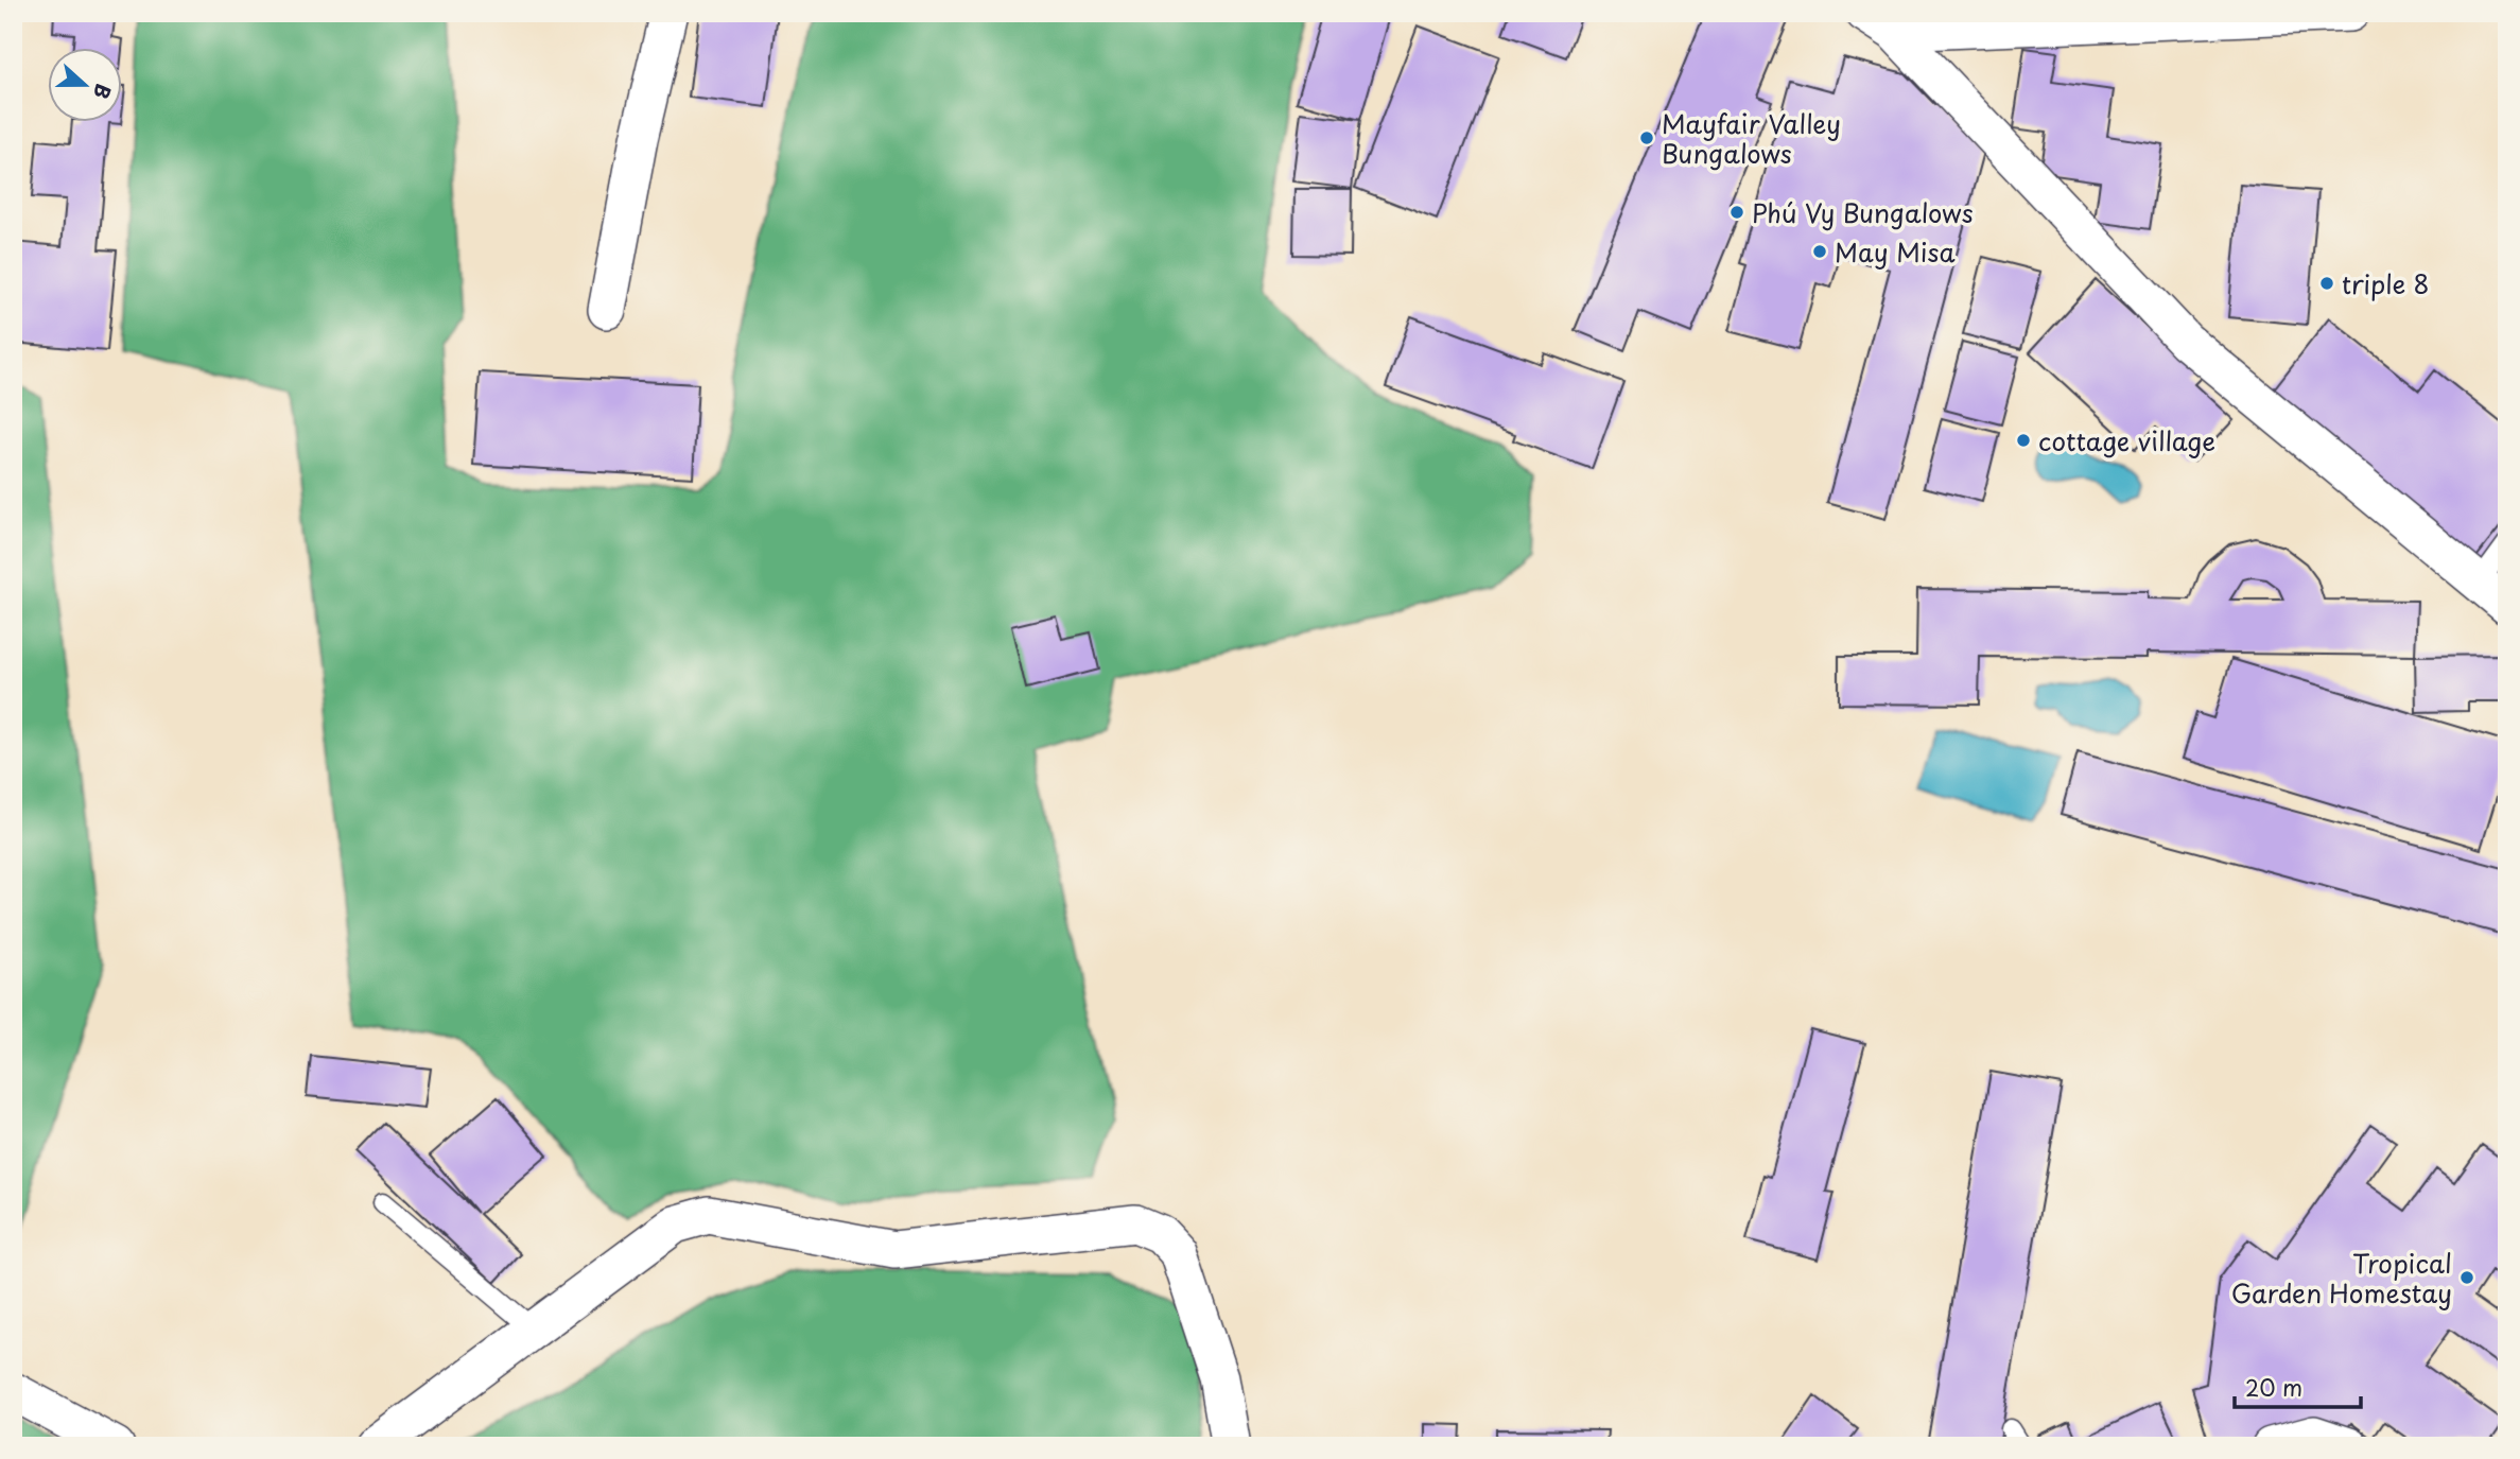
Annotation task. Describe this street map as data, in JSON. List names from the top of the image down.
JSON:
{
  "places": [
    "Mayfair Valley Bungalows",
    "Phú Vy Bungalows",
    "May Misa",
    "triple 8",
    "cottage village",
    "Tropical Garden Homestay"
  ],
  "scale_bar": "20 m",
  "north": "right"
}
